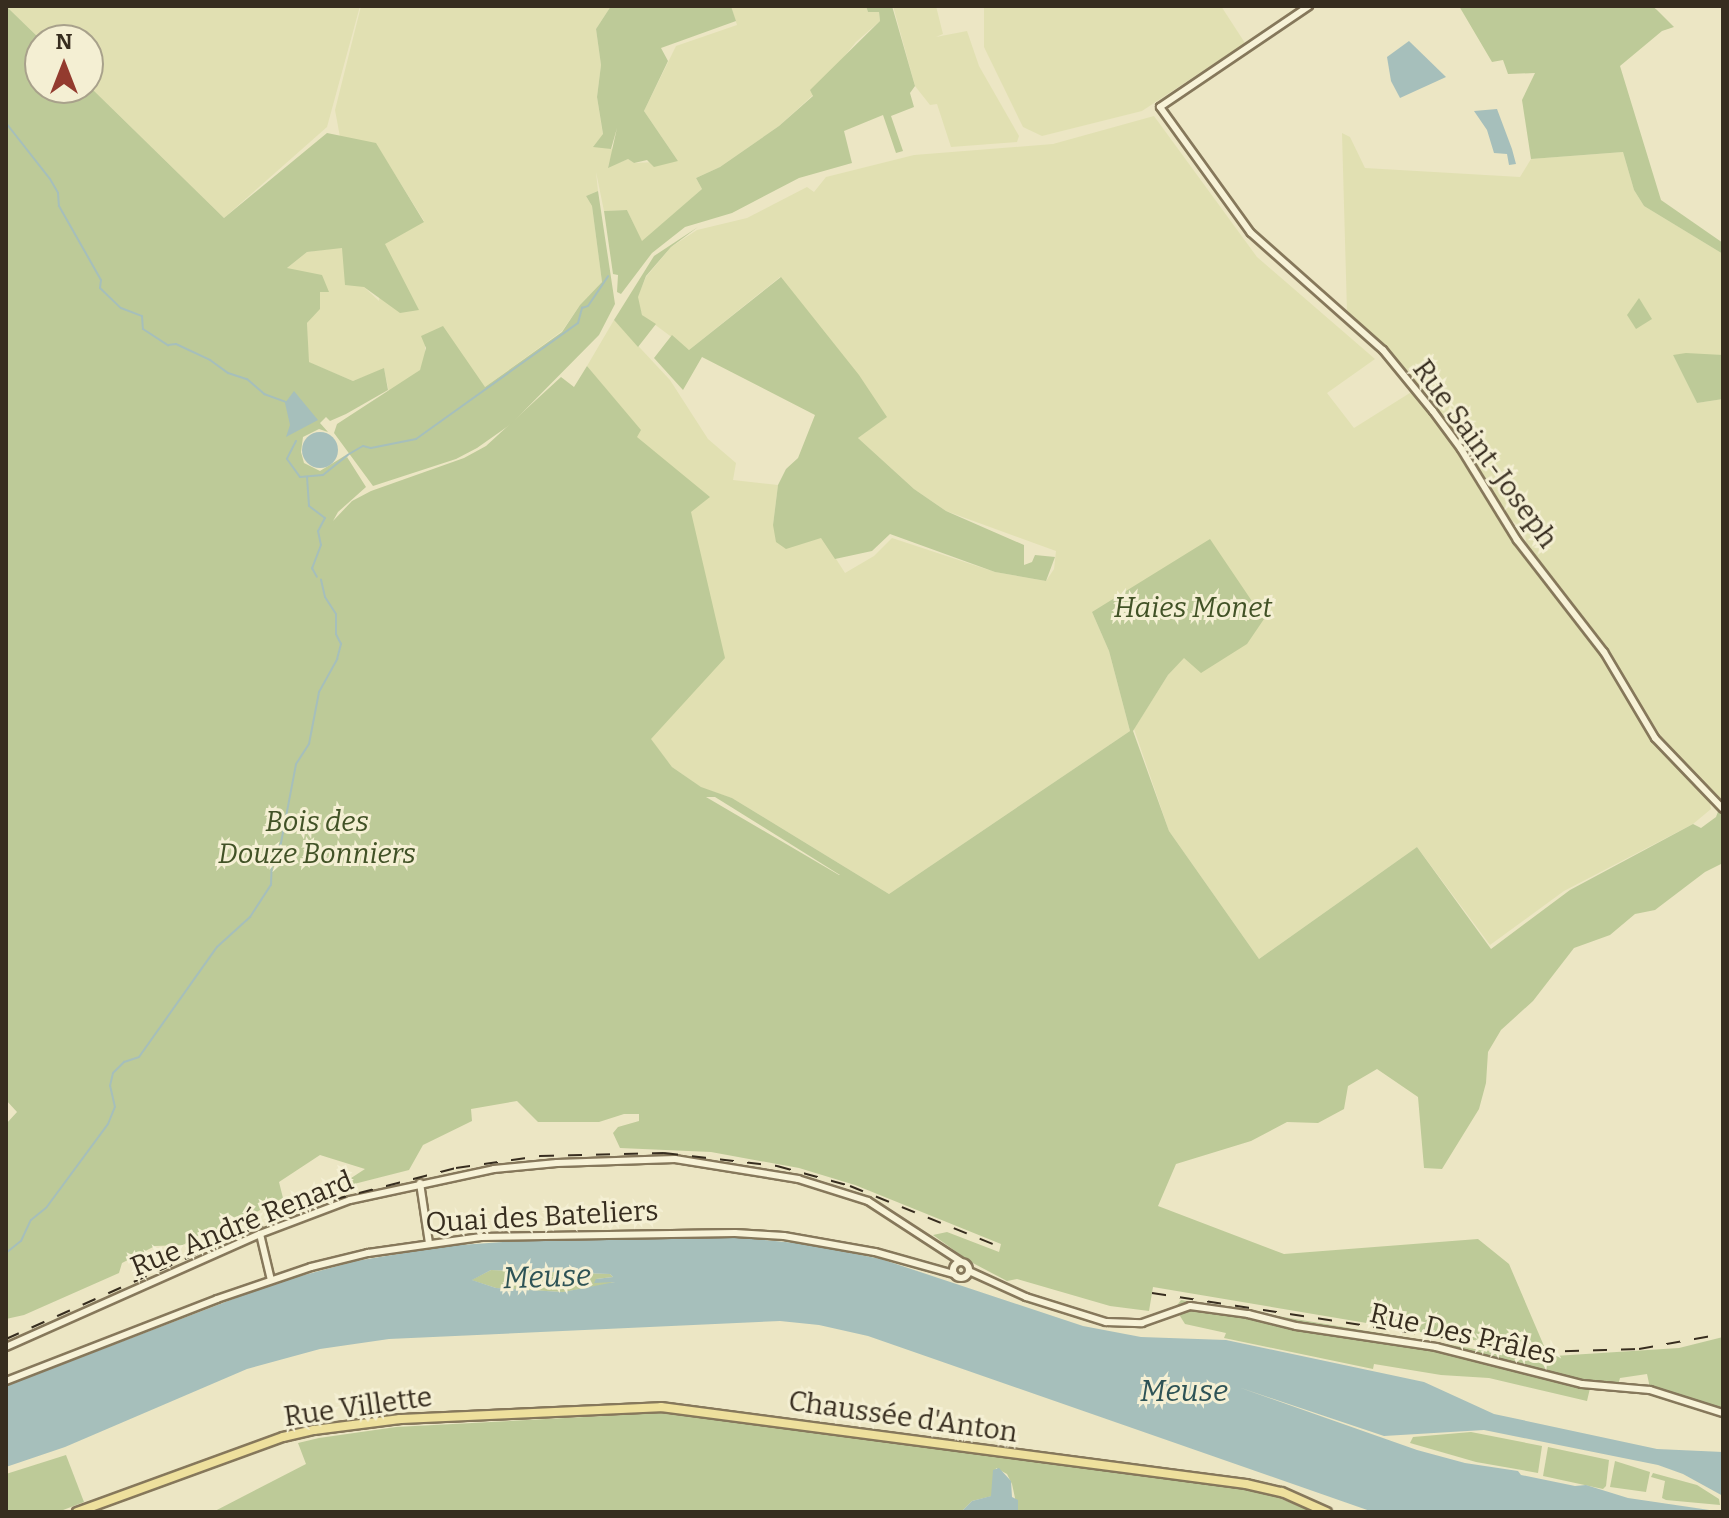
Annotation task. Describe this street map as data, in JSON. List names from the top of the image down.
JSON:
{
  "streets": {
    "main road": ["Rue Villette", "Chaussée d'Anton"],
    "street": [
      "Rue Saint-Joseph",
      "Quai des Bateliers",
      "Rue André Renard",
      "Rue Des Prâles"
    ]
  },
  "crossings": [
    ["Quai des Bateliers", "Rue André Renard"],
    ["Quai des Bateliers", "Rue Des Prâles"],
    ["Rue André Renard", "Rue Des Prâles"],
    ["Rue Villette", "Chaussée d'Anton"]
  ],
  "water": ["Meuse"],
  "parks": ["Haies Monet", "Bois des Douze Bonniers"],
  "north": "top"
}
